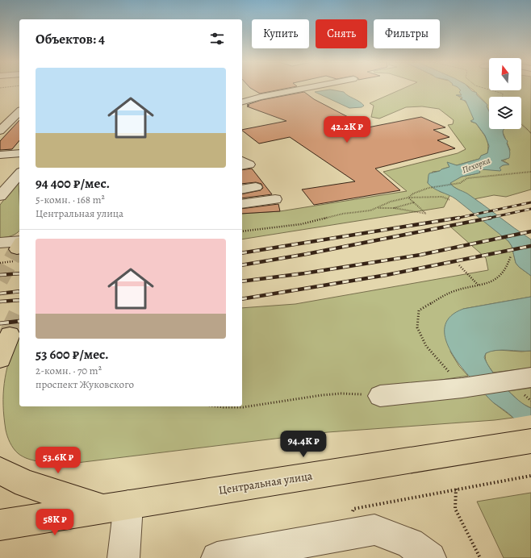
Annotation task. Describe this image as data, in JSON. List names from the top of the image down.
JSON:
{
  "streets": {
    "main road": ["Центральная улица"]
  },
  "water": ["Пехорка"],
  "north": "top",
  "page": {
    "chip": ["Купить", "Снять", "Фильтры"],
    "heading": "Объектов: 4",
    "list": [
      {
        "name": "94 400 ₽/мес.",
        "note": "5-комн. · 168 m² · Центральная улица"
      },
      {
        "name": "53 600 ₽/мес.",
        "note": "2-комн. · 70 m² · проспект Жуковского"
      }
    ],
    "price": [
      "42.2K ₽",
      "94.4K ₽",
      "53.6K ₽",
      "58K ₽"
    ]
  }
}
